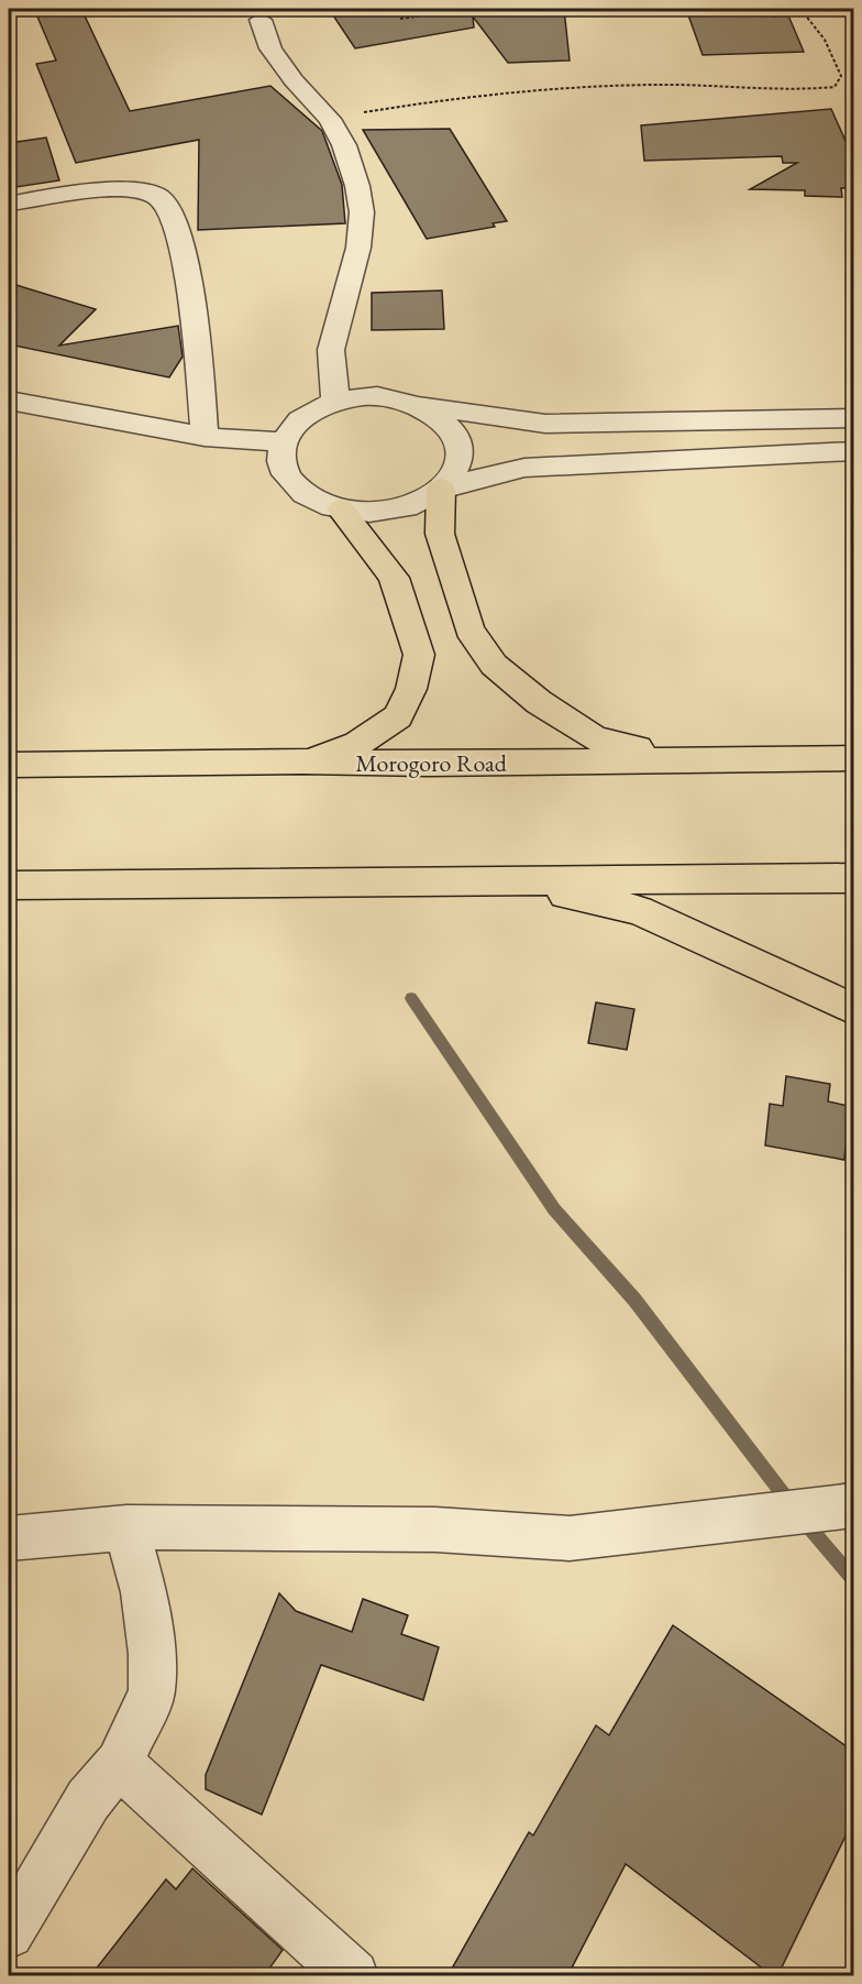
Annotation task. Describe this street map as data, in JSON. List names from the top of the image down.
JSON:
{
  "streets": {
    "highway": ["Morogoro Road"]
  }
}
